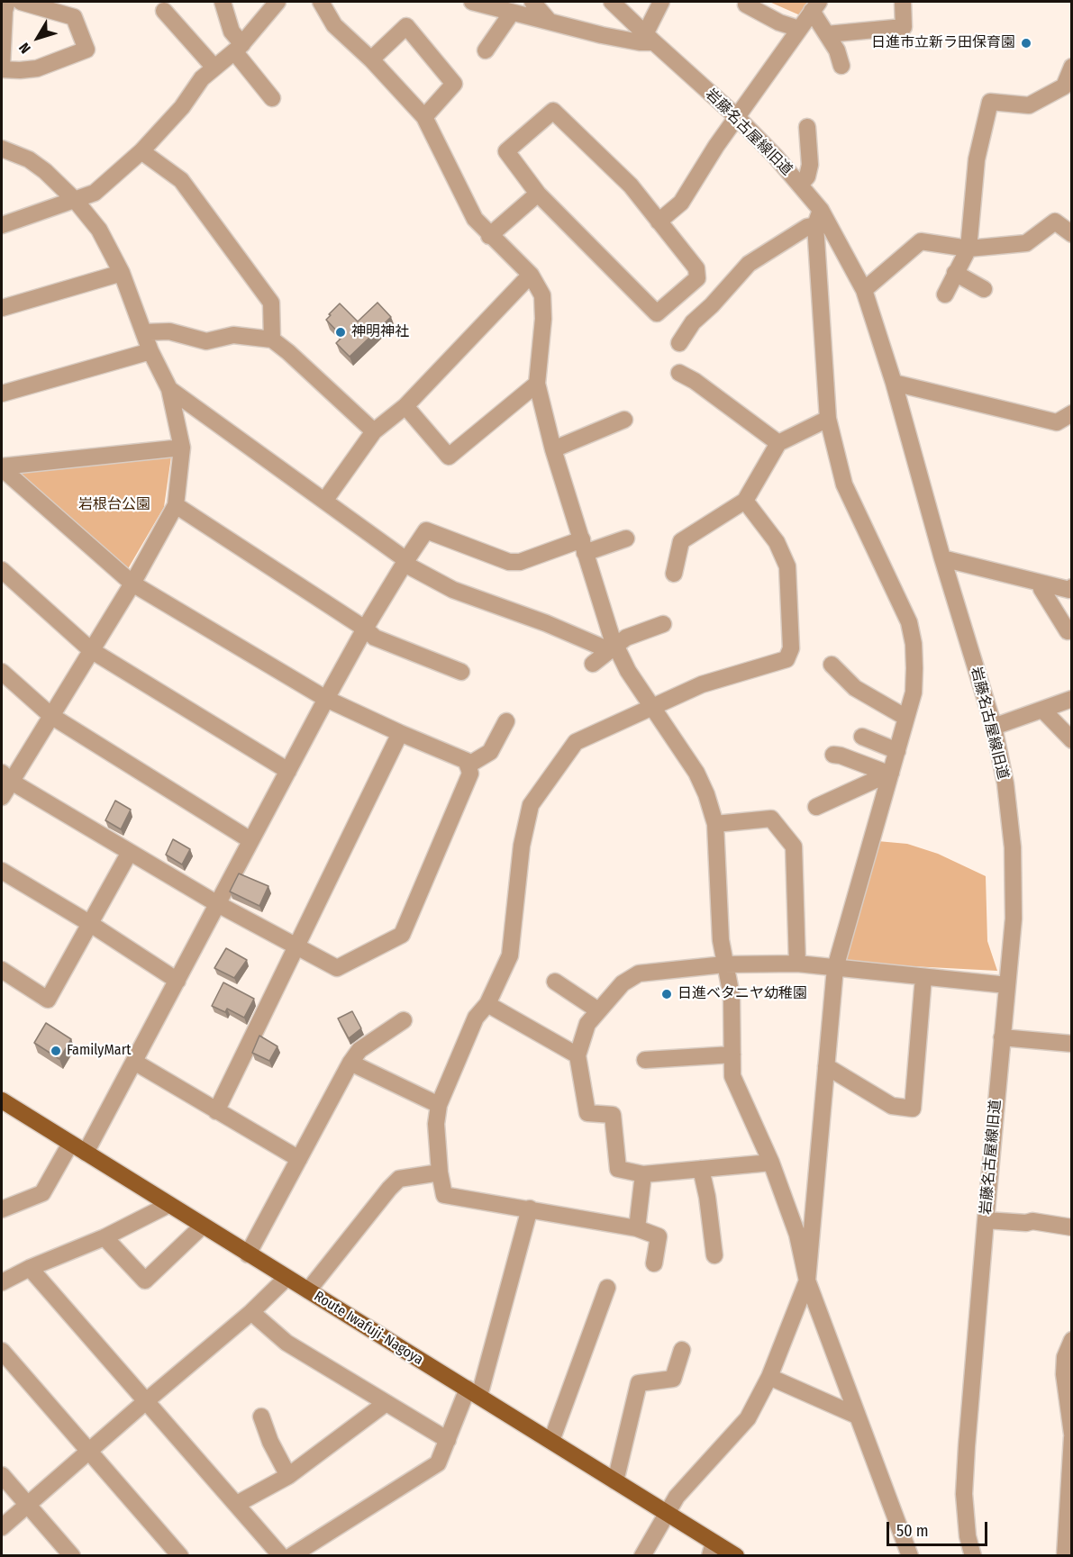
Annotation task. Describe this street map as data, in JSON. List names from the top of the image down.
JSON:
{
  "streets": {
    "main road": ["Route Iwafuji-Nagoya"],
    "street": ["岩藤名古屋線旧道"]
  },
  "parks": ["岩根台公園"],
  "places": [
    "日進市立新ラ田保育園",
    "神明神社",
    "日進ベタニヤ幼稚園",
    "FamilyMart"
  ],
  "scale_bar": "50 m",
  "north": "bottom left"
}
